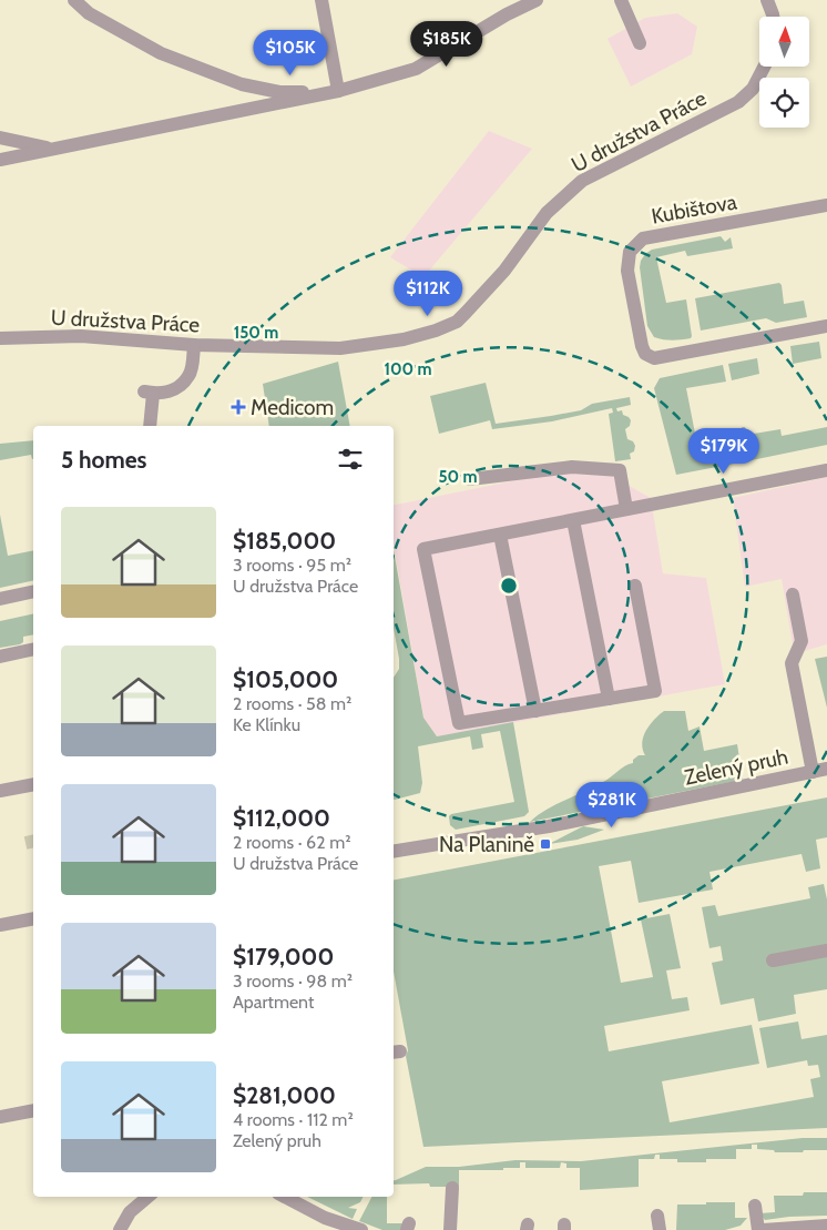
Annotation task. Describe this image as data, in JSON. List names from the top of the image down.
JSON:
{
  "streets": {
    "street": ["U družstva Práce", "Kubištova", "Zelený pruh"]
  },
  "places": {
    "health": ["Medicom"],
    "transit": ["Na Planině"]
  },
  "north": "top",
  "page": {
    "price": [
      "$185K",
      "$105K",
      "$112K",
      "$179K",
      "$281K"
    ],
    "heading": "5 homes",
    "list": [
      {
        "name": "$185,000",
        "note": "3 rooms · 95 m² · U družstva Práce"
      },
      {
        "name": "$105,000",
        "note": "2 rooms · 58 m² · Ke Klínku"
      },
      {
        "name": "$112,000",
        "note": "2 rooms · 62 m² · U družstva Práce"
      },
      {
        "name": "$179,000",
        "note": "3 rooms · 98 m² · Apartment"
      },
      {
        "name": "$281,000",
        "note": "4 rooms · 112 m² · Zelený pruh"
      }
    ]
  },
  "rings": ["150 m", "100 m", "50 m"]
}
